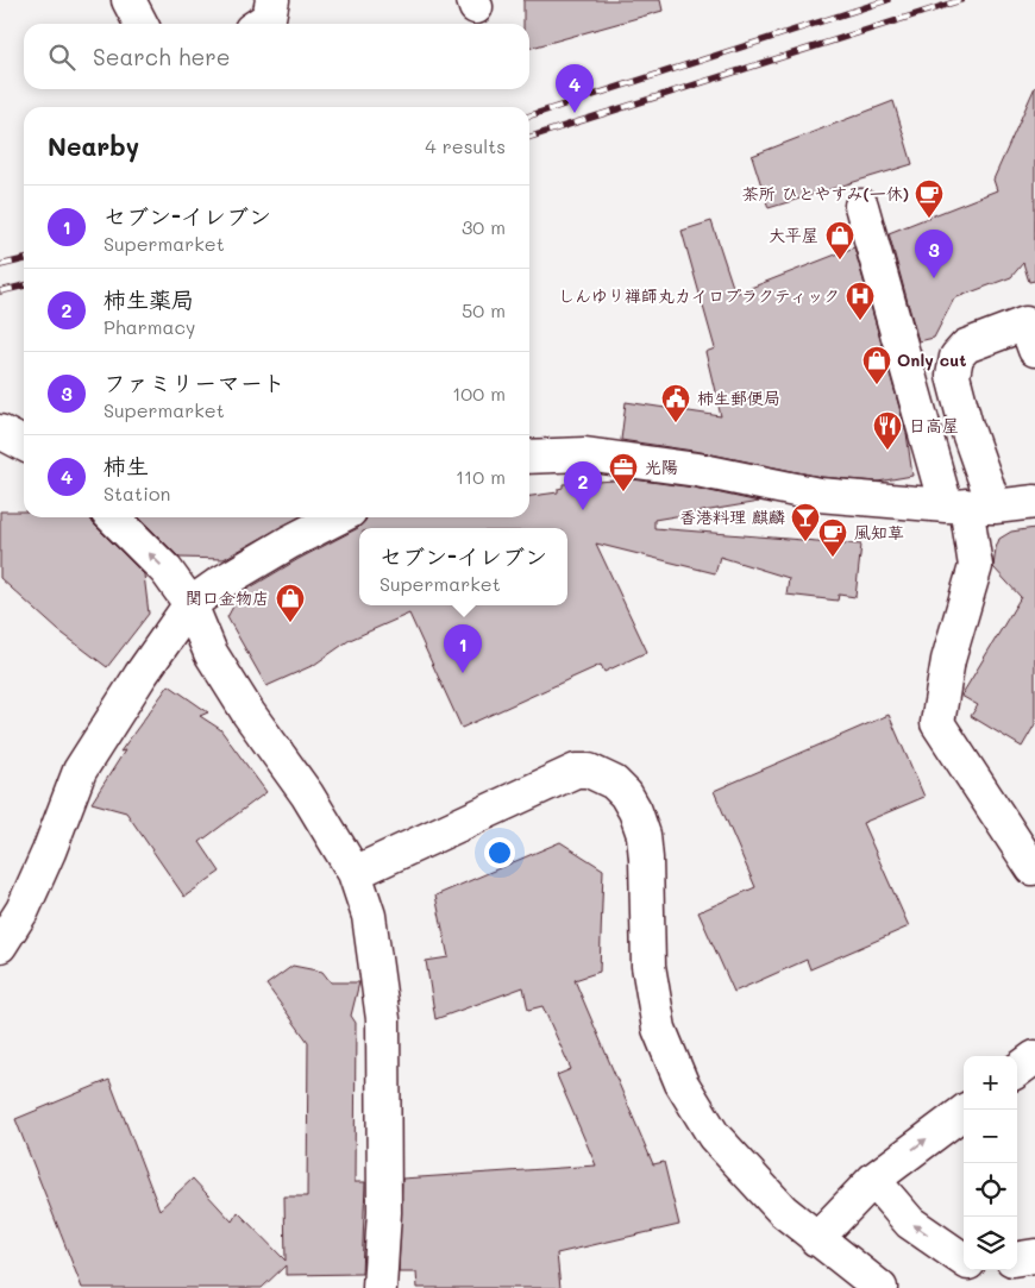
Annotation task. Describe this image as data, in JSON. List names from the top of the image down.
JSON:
{
  "places": {
    "cafe": ["茶所 ひとやすみ(一休)", "風知草"],
    "shop": ["大平屋", "Only cut", "関口金物店"],
    "hospital": ["しんゆり禅師丸カイロプラクティック"],
    "public building": ["柿生郵便局"],
    "restaurant": ["日高屋"],
    "office": ["光陽"],
    "bar": ["香港料理 麒麟"]
  },
  "page": {
    "search": "Search here",
    "pins": [
      "4",
      "3",
      "2",
      "1"
    ],
    "heading": ["Nearby", "4 results"],
    "list": [
      {
        "mark": "1",
        "name": "セブン-イレブン",
        "note": "Supermarket",
        "value": "30 m"
      },
      {
        "mark": "2",
        "name": "柿生薬局",
        "note": "Pharmacy",
        "value": "50 m"
      },
      {
        "mark": "3",
        "name": "ファミリーマート",
        "note": "Supermarket",
        "value": "100 m"
      },
      {
        "mark": "4",
        "name": "柿生",
        "note": "Station",
        "value": "110 m"
      }
    ],
    "popup": ["セブン-イレブン", "Supermarket"],
    "map_buttons": ["+", "−"]
  }
}
